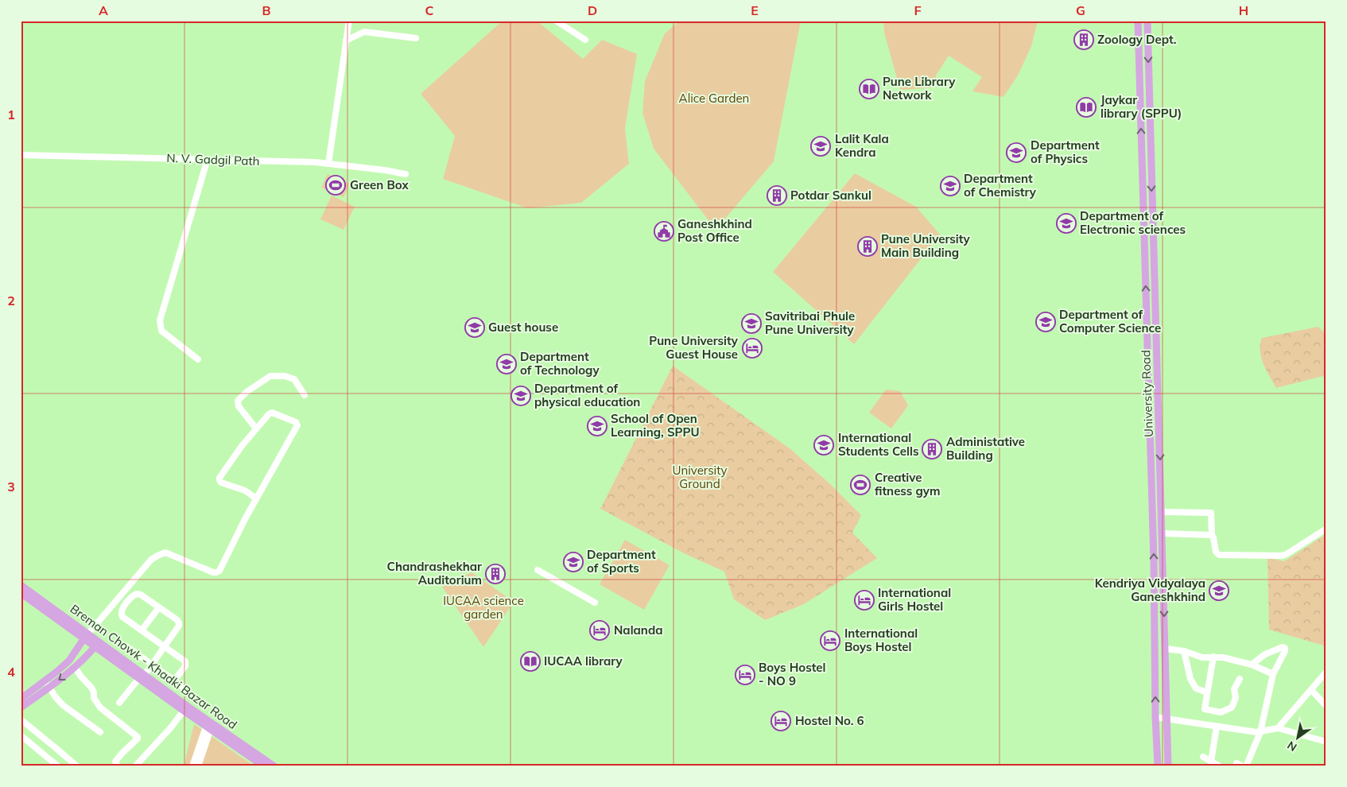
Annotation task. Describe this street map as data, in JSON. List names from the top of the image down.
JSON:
{
  "streets": {
    "main road": ["University Road", "Breman Chowk - Khadki Bazar Road"],
    "street": ["N. V. Gadgil Path"]
  },
  "parks": ["Alice Garden", "University Ground", "IUCAA science garden"],
  "places": {
    "building": [
      "Zoology Dept.",
      "Potdar Sankul",
      "Pune University Main Building",
      "Administative Building",
      "Chandrashekhar Auditorium"
    ],
    "library": ["Pune Library Network", "Jaykar library (SPPU)", "IUCAA library"],
    "school or university": [
      "Lalit Kala Kendra",
      "Department of Physics",
      "Department of Chemistry",
      "Department of Electronic sciences",
      "Department of Computer Science",
      "Savitribai Phule Pune University",
      "Guest house",
      "Department of Technology",
      "Department of physical education",
      "School of Open Learning, SPPU",
      "International Students Cells",
      "Department of Sports",
      "Kendriya Vidyalaya Ganeshkhind"
    ],
    "sports": ["Green Box", "Creative fitness gym"],
    "public building": ["Ganeshkhind Post Office"],
    "hotel": [
      "Pune University Guest House",
      "International Girls Hostel",
      "Nalanda",
      "International Boys Hostel",
      "Boys Hostel - NO 9",
      "Hostel No. 6"
    ]
  },
  "north": "bottom left",
  "grid": {
    "columns": [
      "A",
      "B",
      "C",
      "D",
      "E",
      "F",
      "G",
      "H"
    ],
    "rows": [
      "1",
      "2",
      "3",
      "4"
    ]
  }
}
